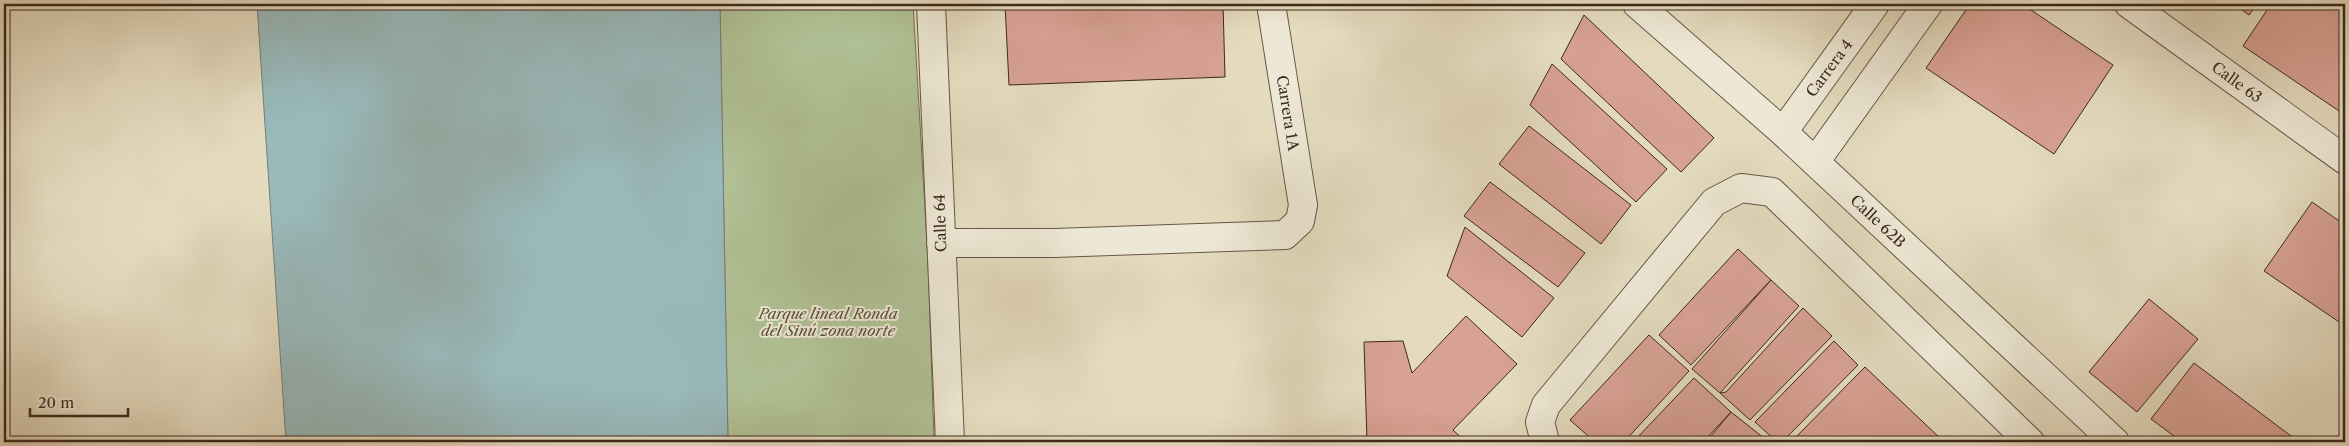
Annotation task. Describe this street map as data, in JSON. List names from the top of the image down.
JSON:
{
  "streets": {
    "street": [
      "Carrera 4",
      "Calle 63",
      "Carrera 1A",
      "Calle 62B",
      "Calle 64"
    ]
  },
  "crossings": [
    ["Carrera 4", "Calle 62B"],
    ["Carrera 1A", "Calle 64"]
  ],
  "parks": ["Parque lineal Ronda del Sinú zona norte"],
  "scale_bar": "20 m"
}
